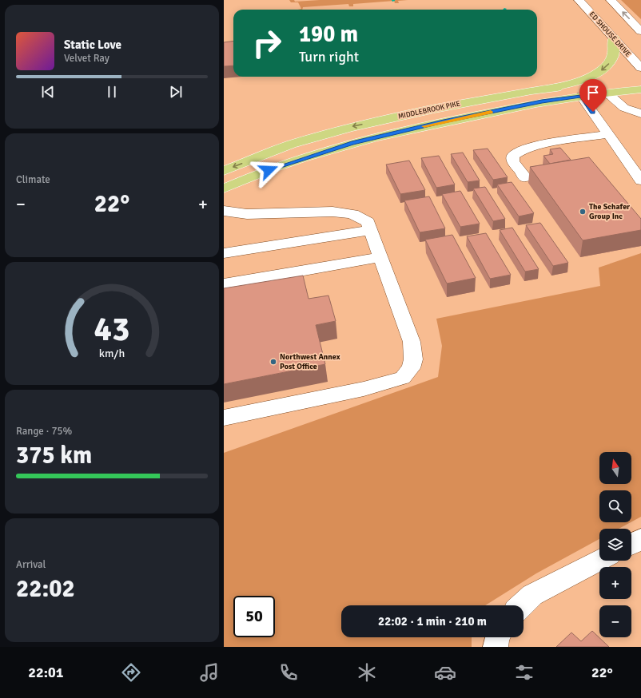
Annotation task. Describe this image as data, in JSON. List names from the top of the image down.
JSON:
{
  "streets": {
    "main road": ["MIDDLEBROOK PIKE"],
    "street": ["ED SHOUSE DRIVE"]
  },
  "places": ["The Schafer Group Inc", "Northwest Annex Post Office"],
  "north": "top",
  "page": {
    "turn": ["190 m", "Turn right"],
    "song": ["Static Love", "Velvet Ray"],
    "tile": [
      "Climate",
      ["Range · 75%", "375 km"],
      ["Arrival", "22:02"]
    ],
    "heat": ["−", "22°", "+"],
    "map_buttons": ["+", "−"],
    "limit": "50",
    "trip": "22:02 · 1 min · 210 m",
    "tabs": ["22:01", "22°"],
    "gauge": ["43", "km/h"]
  }
}
